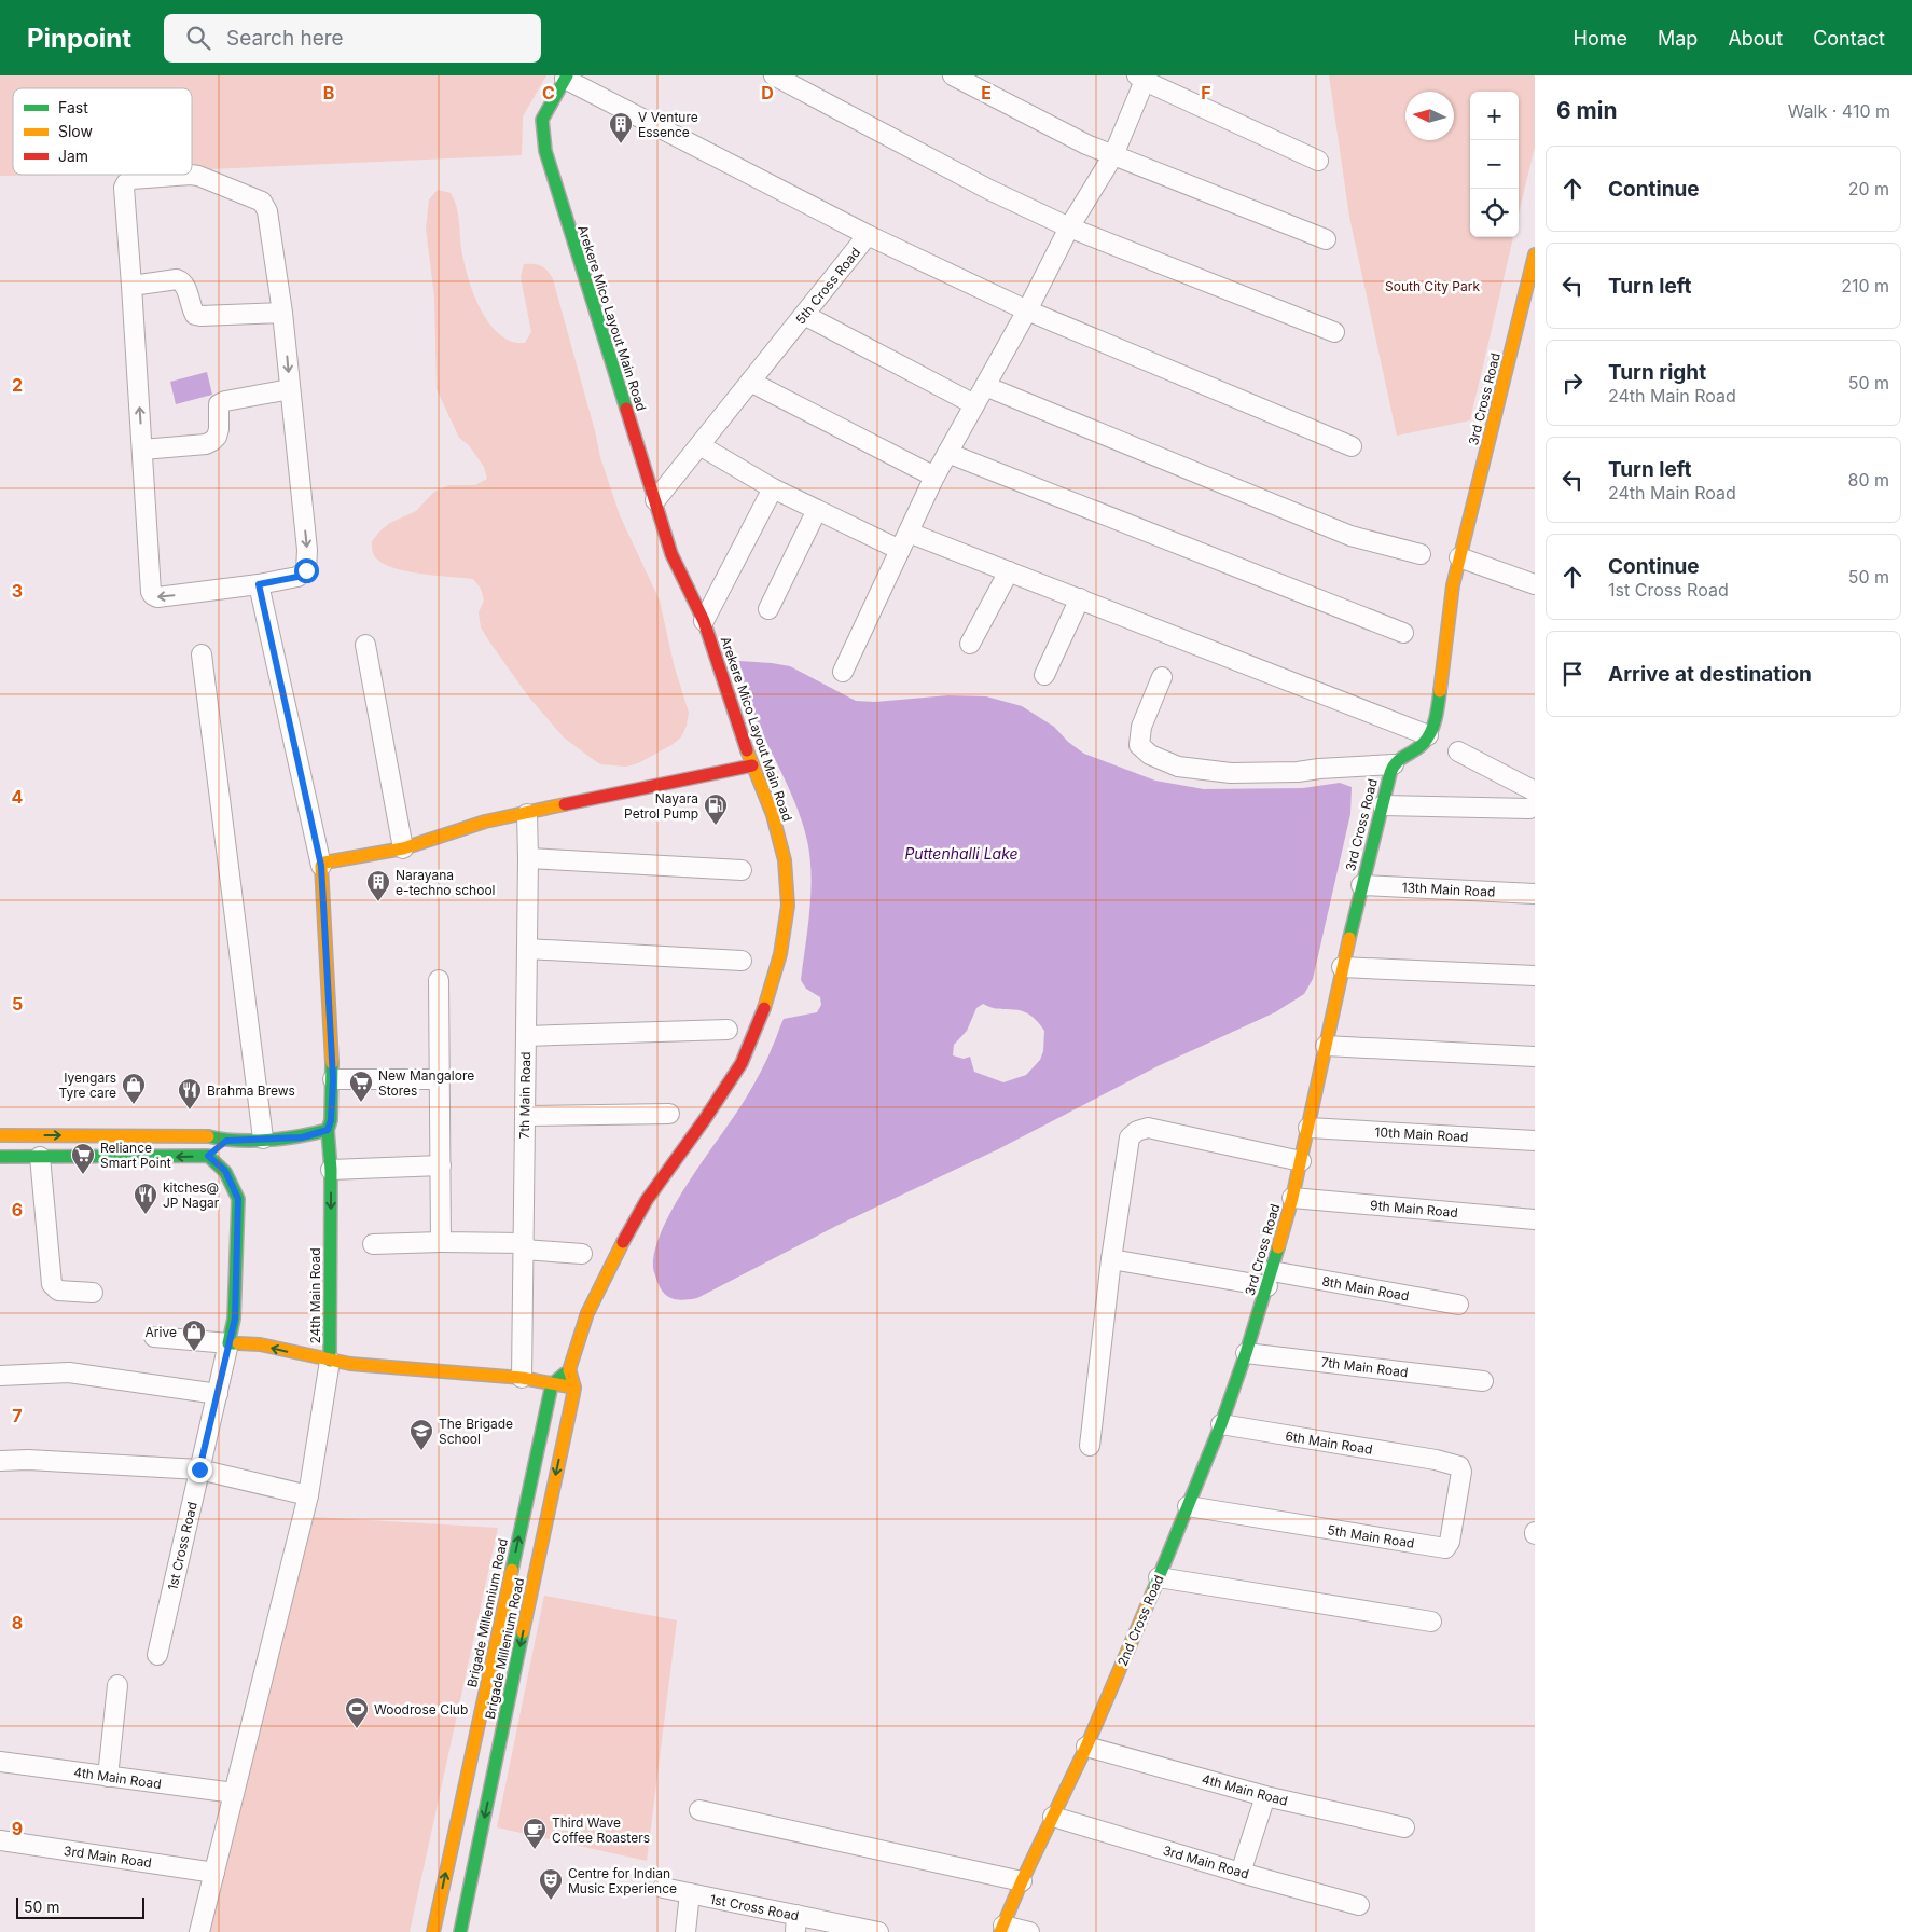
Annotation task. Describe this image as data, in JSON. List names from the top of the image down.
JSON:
{
  "streets": {
    "street": [
      "5th Cross Road",
      "Arekere Mico Layout Main Road",
      "3rd Cross Road",
      "13th Main Road",
      "7th Main Road",
      "10th Main Road",
      "9th Main Road",
      "8th Main Road",
      "24th Main Road",
      "6th Main Road",
      "5th Main Road",
      "1st Cross Road",
      "Brigade Millennium Road",
      "2nd Cross Road",
      "Brigade Millenium Road",
      "4th Main Road",
      "3rd Main Road"
    ]
  },
  "crossings": [
    ["5th Cross Road", "Arekere Mico Layout Main Road"],
    ["Arekere Mico Layout Main Road", "Brigade Millenium Road"],
    ["3rd Cross Road", "13th Main Road"],
    ["3rd Cross Road", "7th Main Road"],
    ["3rd Cross Road", "10th Main Road"],
    ["3rd Cross Road", "9th Main Road"],
    ["3rd Cross Road", "8th Main Road"],
    ["3rd Cross Road", "2nd Cross Road"],
    ["7th Main Road", "2nd Cross Road"],
    ["24th Main Road", "1st Cross Road"],
    ["6th Main Road", "5th Main Road"],
    ["6th Main Road", "2nd Cross Road"],
    ["5th Main Road", "2nd Cross Road"],
    ["2nd Cross Road", "4th Main Road"],
    ["2nd Cross Road", "3rd Main Road"]
  ],
  "one_way": ["Brigade Millennium Road", "Brigade Millenium Road"],
  "water": ["Puttenhalli Lake"],
  "parks": ["South City Park"],
  "places": {
    "building": ["V Venture Essence", "Narayana e-techno school"],
    "fuel station": ["Nayara Petrol Pump"],
    "supermarket": ["New Mangalore Stores", "Reliance Smart Point"],
    "shop": ["Iyengars Tyre care", "Arive"],
    "restaurant": ["Brahma Brews", "kitches@ JP Nagar"],
    "school or university": ["The Brigade School"],
    "sports": ["Woodrose Club"],
    "cafe": ["Third Wave Coffee Roasters"],
    "theatre": ["Centre for Indian Music Experience"]
  },
  "legend": ["Fast", "Slow", "Jam"],
  "scale_bar": "50 m",
  "north": "left",
  "page": {
    "header": "Pinpoint",
    "search": "Search here",
    "nav": [
      "Home",
      "Map",
      "About",
      "Contact"
    ],
    "heading": ["6 min", "Walk · 410 m"],
    "map_buttons": ["+", "−"],
    "list": [
      ["Continue", "20 m"],
      ["Turn left", "210 m"],
      ["Turn right", "24th Main Road", "50 m"],
      ["Turn left", "24th Main Road", "80 m"],
      ["Continue", "1st Cross Road", "50 m"],
      "Arrive at destination"
    ],
    "scale": "50 m"
  },
  "grid": {
    "columns": [
      "B",
      "C",
      "D",
      "E",
      "F"
    ],
    "rows": [
      "2",
      "3",
      "4",
      "5",
      "6",
      "7",
      "8",
      "9"
    ]
  }
}
